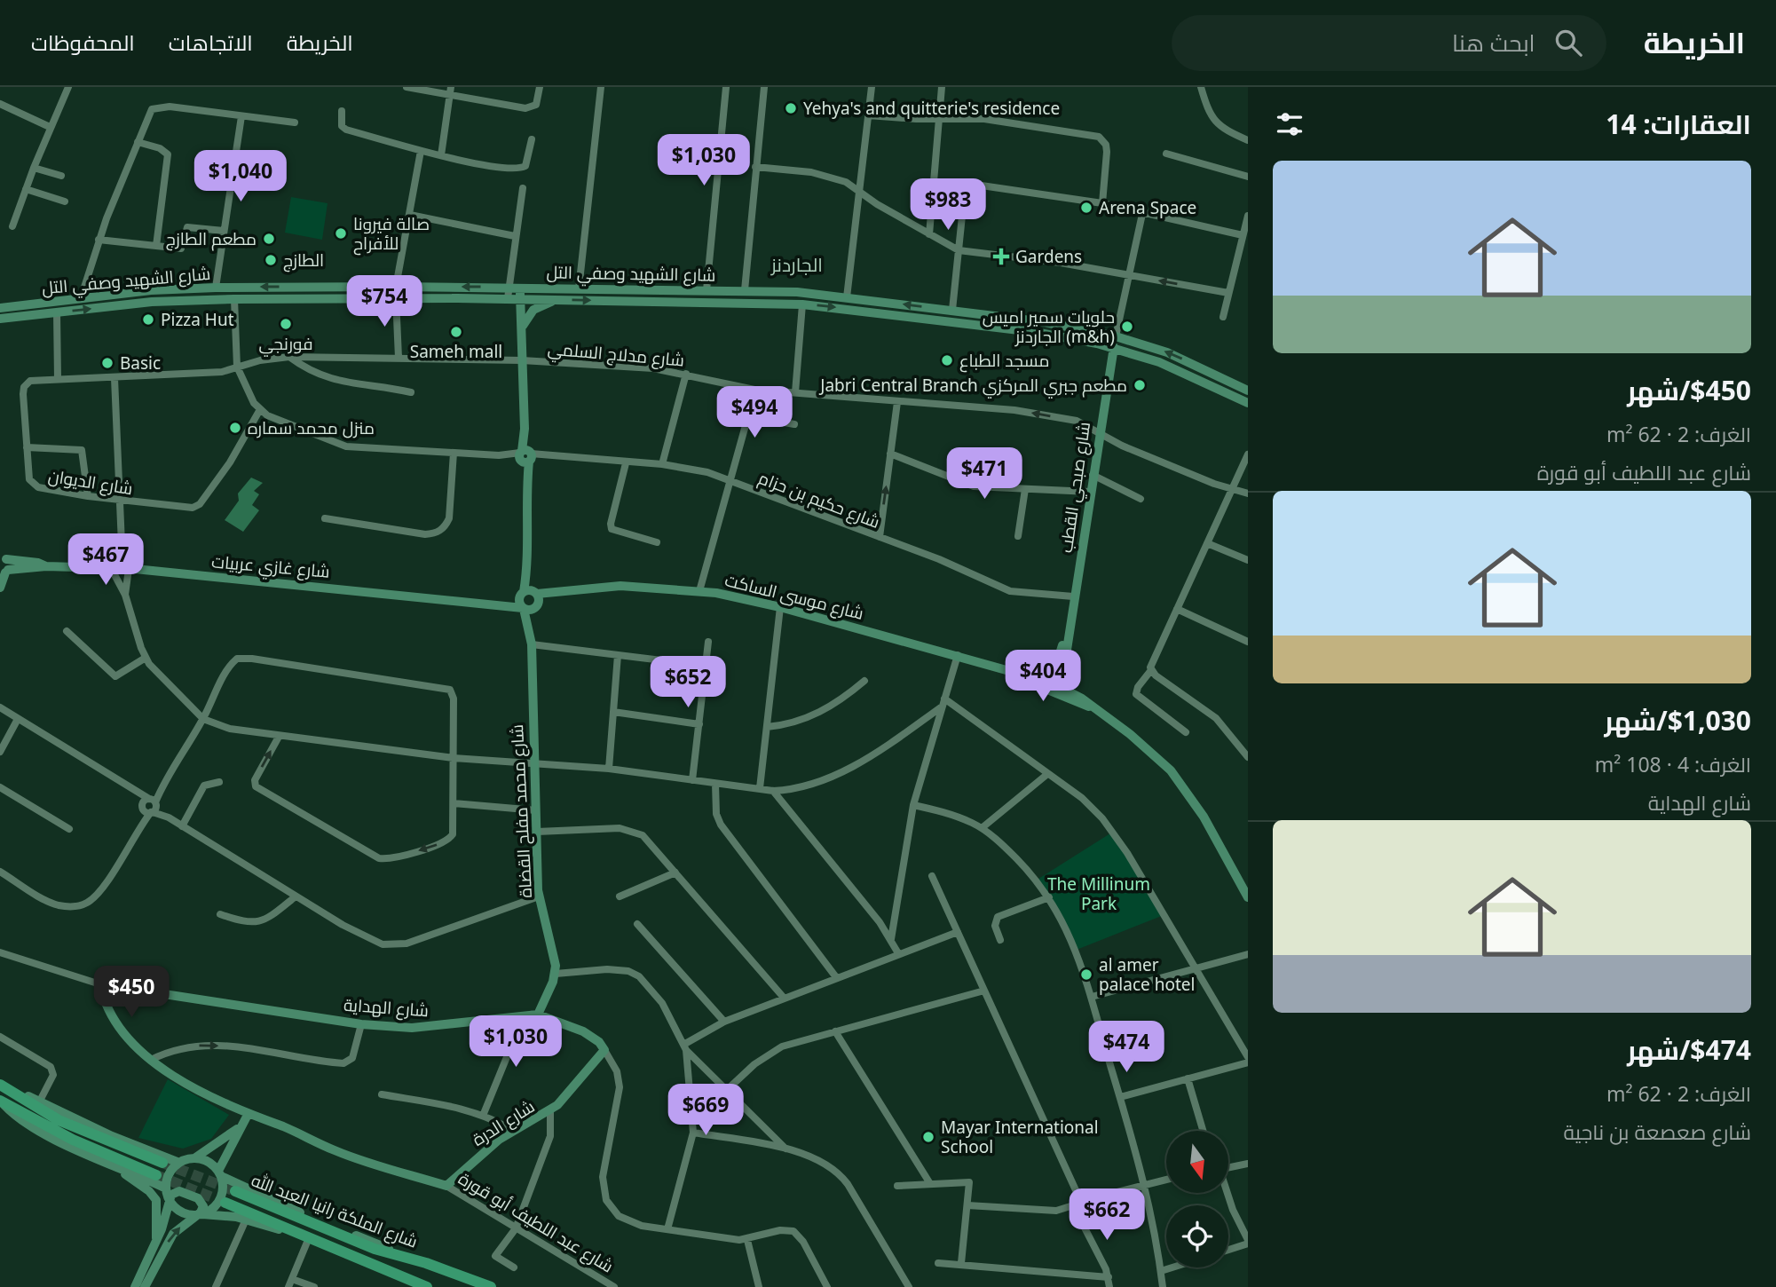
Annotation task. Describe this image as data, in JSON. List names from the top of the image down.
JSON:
{
  "streets": {
    "main road": ["شارع الملكة رانيا العبد الله"],
    "street": [
      "شارع الشهيد وصفي التل",
      "شارع مدلاج السلمي",
      "شارع الديوان",
      "شارع صبحي القطب",
      "شارع حكيم بن حزام",
      "شارع غازي عربيات",
      "شارع موسى الساكت",
      "شارع محمد مفلح القضاة",
      "شارع الهداية",
      "شارع الدرة",
      "شارع عبد اللطيف أبو قورة"
    ]
  },
  "crossings": [
    ["شارع الشهيد وصفي التل", "شارع صبحي القطب"],
    ["شارع مدلاج السلمي", "شارع الديوان"],
    ["شارع مدلاج السلمي", "شارع صبحي القطب"],
    ["شارع الديوان", "شارع حكيم بن حزام"],
    ["شارع صبحي القطب", "شارع حكيم بن حزام"],
    ["شارع صبحي القطب", "شارع موسى الساكت"],
    ["شارع غازي عربيات", "شارع موسى الساكت"],
    ["شارع غازي عربيات", "شارع محمد مفلح القضاة"],
    ["شارع موسى الساكت", "شارع محمد مفلح القضاة"],
    ["شارع الهداية", "شارع عبد اللطيف أبو قورة"],
    ["شارع الدرة", "شارع عبد اللطيف أبو قورة"]
  ],
  "districts": ["الجاردنز"],
  "parks": ["The Millinum Park"],
  "places": {
    "other": [
      "Yehya's and quitterie's residence",
      "Arena Space",
      "صالة فيرونا للأفراح",
      "مطعم الطازج",
      "الطازج",
      "Pizza Hut",
      "فورنجي",
      "حلويات سمير اميس الجاردنز (m&h)",
      "Sameh mall",
      "مسجد الطباع",
      "Basic",
      "Jabri Central Branch مطعم جبري المركزي",
      "منزل محمد سماره",
      "al amer palace hotel",
      "Mayar International School"
    ],
    "health": ["Gardens"]
  },
  "north": "bottom",
  "page": {
    "header": "الخريطة",
    "search": "ابحث هنا",
    "nav": ["الخريطة", "الاتجاهات", "المحفوظات"],
    "heading": "العقارات: 14",
    "price": [
      "$1,030",
      "$1,040",
      "$983",
      "$754",
      "$494",
      "$471",
      "$467",
      "$404",
      "$652",
      "$450",
      "$1,030",
      "$474",
      "$669",
      "$662"
    ],
    "list": [
      {
        "name": "$450/شهر",
        "note": "الغرف: 2 · 62 m² · شارع عبد اللطيف أبو قورة"
      },
      {
        "name": "$1,030/شهر",
        "note": "الغرف: 4 · 108 m² · شارع الهداية"
      },
      {
        "name": "$474/شهر",
        "note": "الغرف: 2 · 62 m² · شارع صعصعة بن ناجية"
      }
    ]
  }
}
